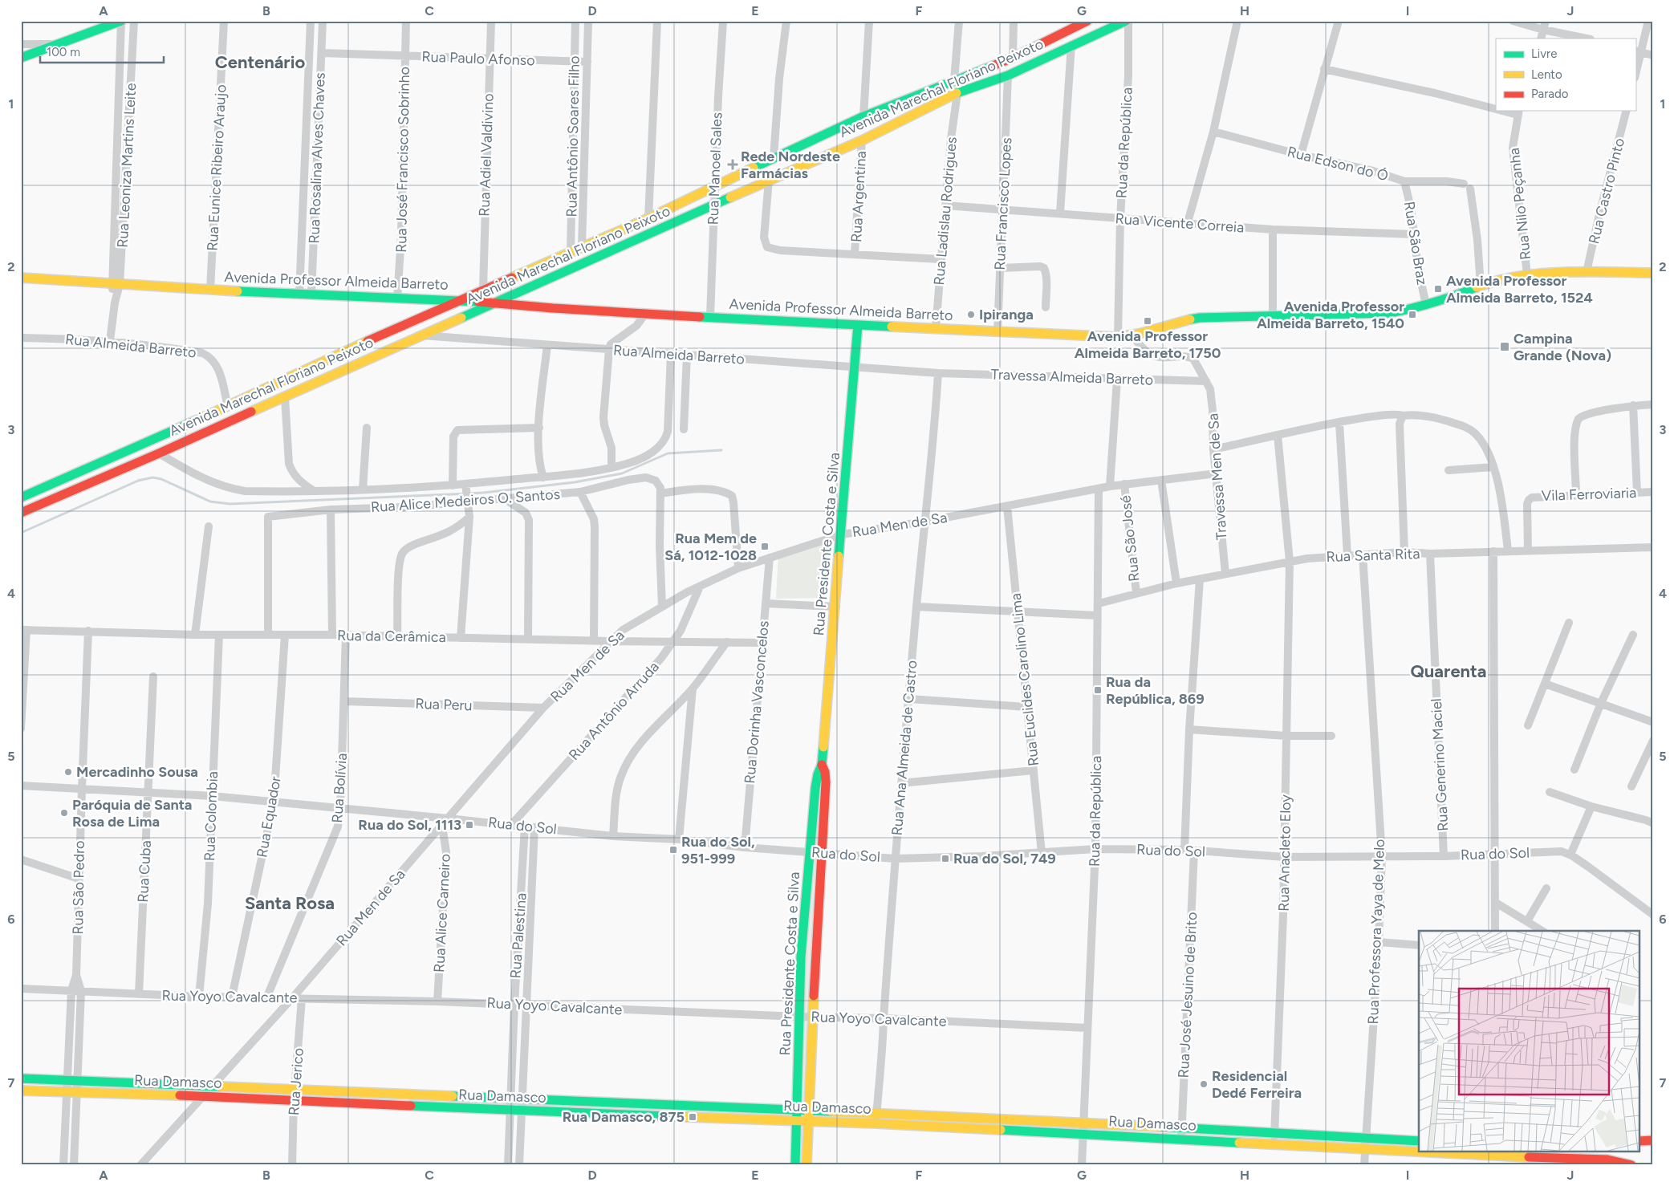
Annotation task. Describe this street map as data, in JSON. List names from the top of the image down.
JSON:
{
  "streets": {
    "street": [
      "Rua Paulo Afonso",
      "Avenida Marechal Floriano Peixoto",
      "Rua Antônio Soares Filho",
      "Rua da República",
      "Rua Adiel Valdivino",
      "Rua Rosalina Alves Chaves",
      "Rua José Francisco Sobrinho",
      "Rua Edson do Ó",
      "Rua Leoniza Martins Leite",
      "Rua Eunice Ribeiro Araujo",
      "Rua Manoel Sales",
      "Rua Castro Pinto",
      "Rua Argentina",
      "Rua Francisco Lopes",
      "Rua Nilo Peçanha",
      "Rua Ladislau Rodrigues",
      "Rua Vicente Correia",
      "Rua São Braz",
      "Avenida Professor Almeida Barreto",
      "Rua Almeida Barreto",
      "Travessa Almeida Barreto",
      "Travessa Men de Sa",
      "Vila Ferroviaria",
      "Rua Alice Medeiros O. Santos",
      "Rua Men de Sa",
      "Rua São José",
      "Rua Presidente Costa e Silva",
      "Rua Santa Rita",
      "Rua da Cerâmica",
      "Rua Euclides Carolino Lima",
      "Rua Dorinha Vasconcelos",
      "Rua Peru",
      "Rua Antônio Arruda",
      "Rua Ana Almeida de Castro",
      "Rua Generino Maciel",
      "Rua Bolívia",
      "Rua Colombia",
      "Rua Equador",
      "Rua do Sol",
      "Rua Anacleto Eloy",
      "Rua Cuba",
      "Rua São Pedro",
      "Rua Alice Carneiro",
      "Rua Professora Yaya de Melo",
      "Rua Palestina",
      "Rua José Jesuino de Brito",
      "Rua Yoyo Cavalcante",
      "Rua Damasco",
      "Rua Jerico"
    ]
  },
  "crossings": [
    ["Rua Paulo Afonso", "Rua Antônio Soares Filho"],
    ["Rua Paulo Afonso", "Rua Adiel Valdivino"],
    ["Rua Paulo Afonso", "Rua Rosalina Alves Chaves"],
    ["Rua Paulo Afonso", "Rua José Francisco Sobrinho"],
    ["Avenida Marechal Floriano Peixoto", "Rua Antônio Soares Filho"],
    ["Avenida Marechal Floriano Peixoto", "Rua da República"],
    ["Avenida Marechal Floriano Peixoto", "Rua Adiel Valdivino"],
    ["Avenida Marechal Floriano Peixoto", "Rua Manoel Sales"],
    ["Avenida Marechal Floriano Peixoto", "Rua Argentina"],
    ["Avenida Marechal Floriano Peixoto", "Rua Francisco Lopes"],
    ["Avenida Marechal Floriano Peixoto", "Rua Ladislau Rodrigues"],
    ["Avenida Marechal Floriano Peixoto", "Avenida Professor Almeida Barreto"],
    ["Avenida Marechal Floriano Peixoto", "Rua Almeida Barreto"],
    ["Avenida Marechal Floriano Peixoto", "Rua Alice Medeiros O. Santos"],
    ["Rua da República", "Rua Vicente Correia"],
    ["Rua da República", "Avenida Professor Almeida Barreto"],
    ["Rua da República", "Rua Men de Sa"],
    ["Rua da República", "Rua Santa Rita"],
    ["Rua da República", "Rua do Sol"],
    ["Rua da República", "Rua Yoyo Cavalcante"],
    ["Rua da República", "Rua Damasco"],
    ["Rua Rosalina Alves Chaves", "Avenida Professor Almeida Barreto"],
    ["Rua José Francisco Sobrinho", "Avenida Professor Almeida Barreto"],
    ["Rua Edson do Ó", "Rua São Braz"],
    ["Rua Edson do Ó", "Avenida Professor Almeida Barreto"],
    ["Rua Leoniza Martins Leite", "Avenida Professor Almeida Barreto"],
    ["Rua Eunice Ribeiro Araujo", "Avenida Professor Almeida Barreto"],
    ["Rua Manoel Sales", "Avenida Professor Almeida Barreto"],
    ["Rua Castro Pinto", "Avenida Professor Almeida Barreto"],
    ["Rua Francisco Lopes", "Rua Vicente Correia"],
    ["Rua Francisco Lopes", "Avenida Professor Almeida Barreto"],
    ["Rua Nilo Peçanha", "Avenida Professor Almeida Barreto"],
    ["Rua Ladislau Rodrigues", "Rua Vicente Correia"],
    ["Rua Ladislau Rodrigues", "Avenida Professor Almeida Barreto"],
    ["Rua Vicente Correia", "Rua São Braz"],
    ["Rua São Braz", "Avenida Professor Almeida Barreto"],
    ["Avenida Professor Almeida Barreto", "Travessa Men de Sa"],
    ["Avenida Professor Almeida Barreto", "Rua Presidente Costa e Silva"],
    ["Rua Almeida Barreto", "Travessa Almeida Barreto"],
    ["Rua Almeida Barreto", "Rua Alice Medeiros O. Santos"],
    ["Rua Almeida Barreto", "Rua Presidente Costa e Silva"],
    ["Rua Almeida Barreto", "Rua Ana Almeida de Castro"],
    ["Travessa Almeida Barreto", "Travessa Men de Sa"],
    ["Travessa Almeida Barreto", "Rua Ana Almeida de Castro"],
    ["Travessa Men de Sa", "Rua Men de Sa"],
    ["Travessa Men de Sa", "Rua Santa Rita"],
    ["Vila Ferroviaria", "Rua Santa Rita"],
    ["Rua Alice Medeiros O. Santos", "Rua da Cerâmica"],
    ["Rua Men de Sa", "Rua São José"],
    ["Rua Men de Sa", "Rua Presidente Costa e Silva"],
    ["Rua Men de Sa", "Rua da Cerâmica"],
    ["Rua Men de Sa", "Rua Euclides Carolino Lima"],
    ["Rua Men de Sa", "Rua Dorinha Vasconcelos"],
    ["Rua Men de Sa", "Rua Peru"],
    ["Rua Men de Sa", "Rua Antônio Arruda"],
    ["Rua Men de Sa", "Rua Ana Almeida de Castro"],
    ["Rua Men de Sa", "Rua do Sol"],
    ["Rua Men de Sa", "Rua Alice Carneiro"],
    ["Rua Men de Sa", "Rua Yoyo Cavalcante"],
    ["Rua Men de Sa", "Rua Damasco"],
    ["Rua São José", "Rua Santa Rita"],
    ["Rua Presidente Costa e Silva", "Rua do Sol"],
    ["Rua Presidente Costa e Silva", "Rua Yoyo Cavalcante"],
    ["Rua Presidente Costa e Silva", "Rua Damasco"],
    ["Rua Santa Rita", "Rua Generino Maciel"],
    ["Rua Santa Rita", "Rua Anacleto Eloy"],
    ["Rua Santa Rita", "Rua Professora Yaya de Melo"],
    ["Rua da Cerâmica", "Rua Dorinha Vasconcelos"],
    ["Rua da Cerâmica", "Rua Antônio Arruda"],
    ["Rua da Cerâmica", "Rua Bolívia"],
    ["Rua da Cerâmica", "Rua Colombia"],
    ["Rua da Cerâmica", "Rua Equador"],
    ["Rua da Cerâmica", "Rua São Pedro"],
    ["Rua Euclides Carolino Lima", "Rua do Sol"],
    ["Rua Dorinha Vasconcelos", "Rua do Sol"],
    ["Rua Peru", "Rua Bolívia"],
    ["Rua Antônio Arruda", "Rua do Sol"],
    ["Rua Ana Almeida de Castro", "Rua do Sol"],
    ["Rua Ana Almeida de Castro", "Rua Yoyo Cavalcante"],
    ["Rua Ana Almeida de Castro", "Rua Damasco"],
    ["Rua Generino Maciel", "Rua do Sol"],
    ["Rua Bolívia", "Rua do Sol"],
    ["Rua Bolívia", "Rua Yoyo Cavalcante"],
    ["Rua Colombia", "Rua do Sol"],
    ["Rua Colombia", "Rua Yoyo Cavalcante"],
    ["Rua Equador", "Rua do Sol"],
    ["Rua Equador", "Rua Yoyo Cavalcante"],
    ["Rua do Sol", "Rua Anacleto Eloy"],
    ["Rua do Sol", "Rua Cuba"],
    ["Rua do Sol", "Rua São Pedro"],
    ["Rua do Sol", "Rua Professora Yaya de Melo"],
    ["Rua do Sol", "Rua Palestina"],
    ["Rua do Sol", "Rua José Jesuino de Brito"],
    ["Rua Anacleto Eloy", "Rua Damasco"],
    ["Rua Cuba", "Rua Yoyo Cavalcante"],
    ["Rua São Pedro", "Rua Yoyo Cavalcante"],
    ["Rua São Pedro", "Rua Damasco"],
    ["Rua Alice Carneiro", "Rua Yoyo Cavalcante"],
    ["Rua Professora Yaya de Melo", "Rua Damasco"],
    ["Rua Palestina", "Rua Yoyo Cavalcante"],
    ["Rua Palestina", "Rua Damasco"],
    ["Rua José Jesuino de Brito", "Rua Damasco"],
    ["Rua Yoyo Cavalcante", "Rua Jerico"],
    ["Rua Damasco", "Rua Jerico"]
  ],
  "districts": ["Centenário", "Quarenta", "Santa Rosa"],
  "places": {
    "health": ["Rede Nordeste Farmácias"],
    "transit": [
      "Avenida Professor Almeida Barreto, 1524",
      "Avenida Professor Almeida Barreto, 1540",
      "Avenida Professor Almeida Barreto, 1750",
      "Campina Grande (Nova)",
      "Rua Mem de Sá, 1012-1028",
      "Rua da República, 869",
      "Rua do Sol, 1113",
      "Rua do Sol, 951-999",
      "Rua do Sol, 749",
      "Rua Damasco, 875"
    ],
    "other": [
      "Ipiranga",
      "Mercadinho Sousa",
      "Paróquia de Santa Rosa de Lima",
      "Residencial Dedé Ferreira"
    ]
  },
  "legend": ["Livre", "Lento", "Parado"],
  "scale_bar": "100 m",
  "grid": {
    "columns": [
      "A",
      "B",
      "C",
      "D",
      "E",
      "F",
      "G",
      "H",
      "I",
      "J"
    ],
    "rows": [
      "1",
      "2",
      "3",
      "4",
      "5",
      "6",
      "7"
    ]
  }
}
